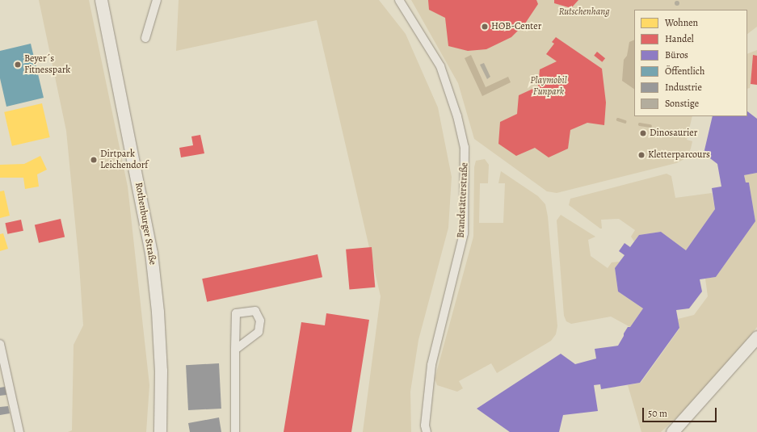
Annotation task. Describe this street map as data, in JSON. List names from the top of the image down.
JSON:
{
  "streets": {
    "main road": ["Rothenburger Straße"],
    "street": ["Brandstätterstraße"]
  },
  "parks": ["Rutschenhang", "Playmobil Funpark"],
  "places": [
    "HOB-Center",
    "Beyer´s Fitnesspark",
    "Dinosaurier",
    "Kletterparcours",
    "Dirtpark Leichendorf"
  ],
  "legend": [
    "Wohnen",
    "Handel",
    "Büros",
    "Öffentlich",
    "Industrie",
    "Sonstige"
  ],
  "scale_bar": "50 m"
}
